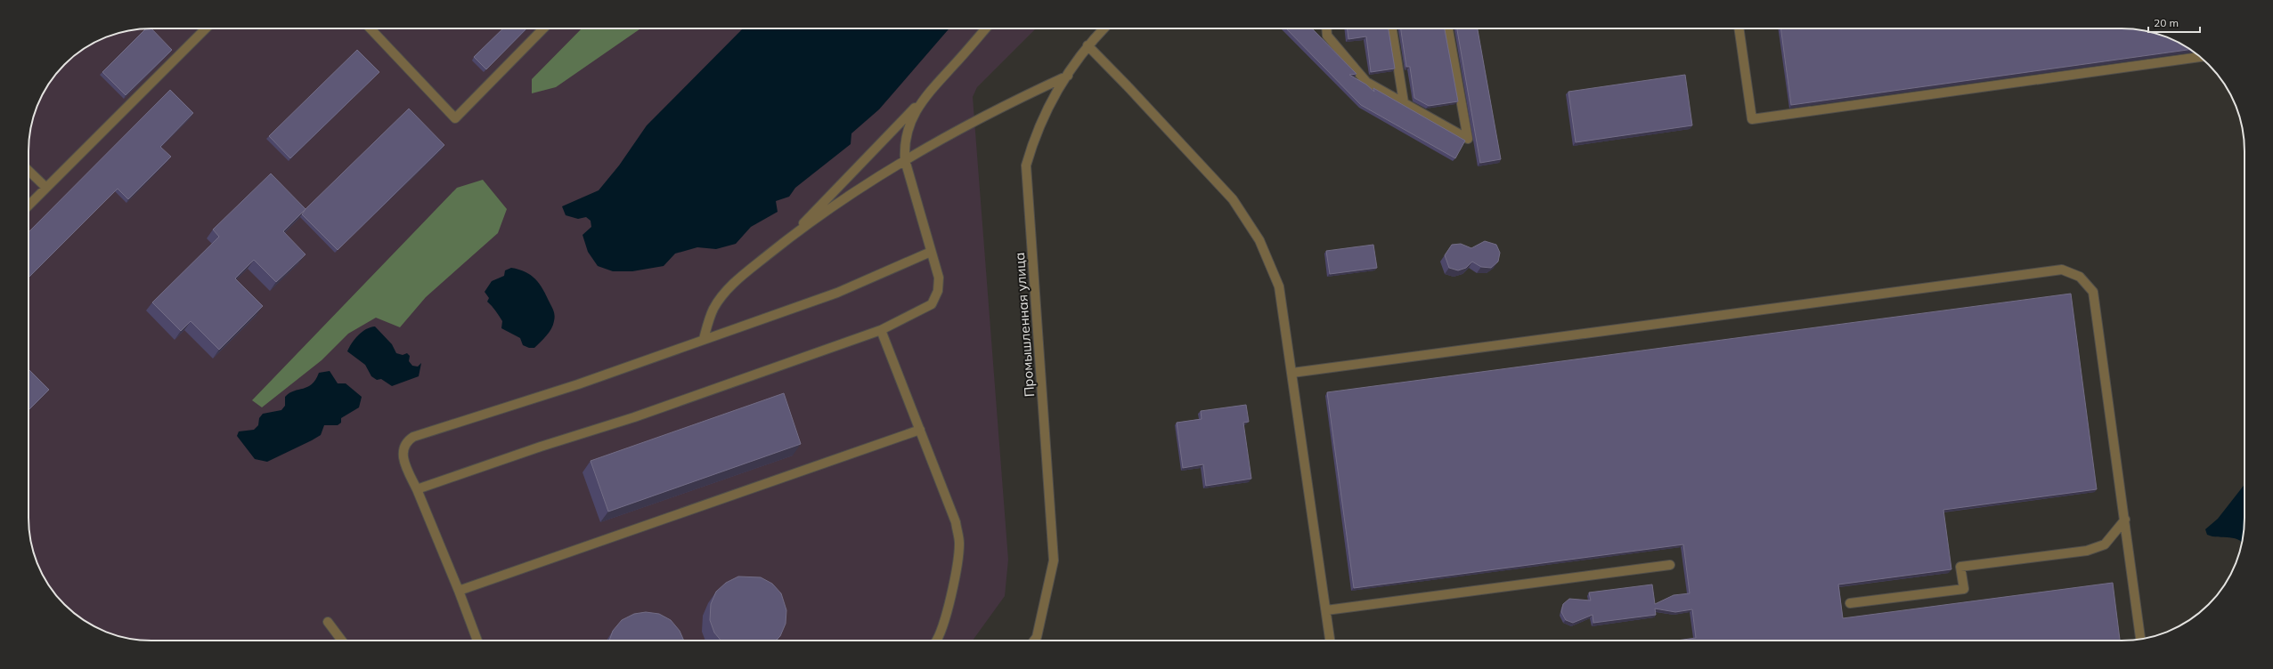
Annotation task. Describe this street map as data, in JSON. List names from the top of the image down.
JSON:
{
  "streets": {
    "street": ["Промышленная улица"]
  },
  "scale_bar": "20 m"
}
